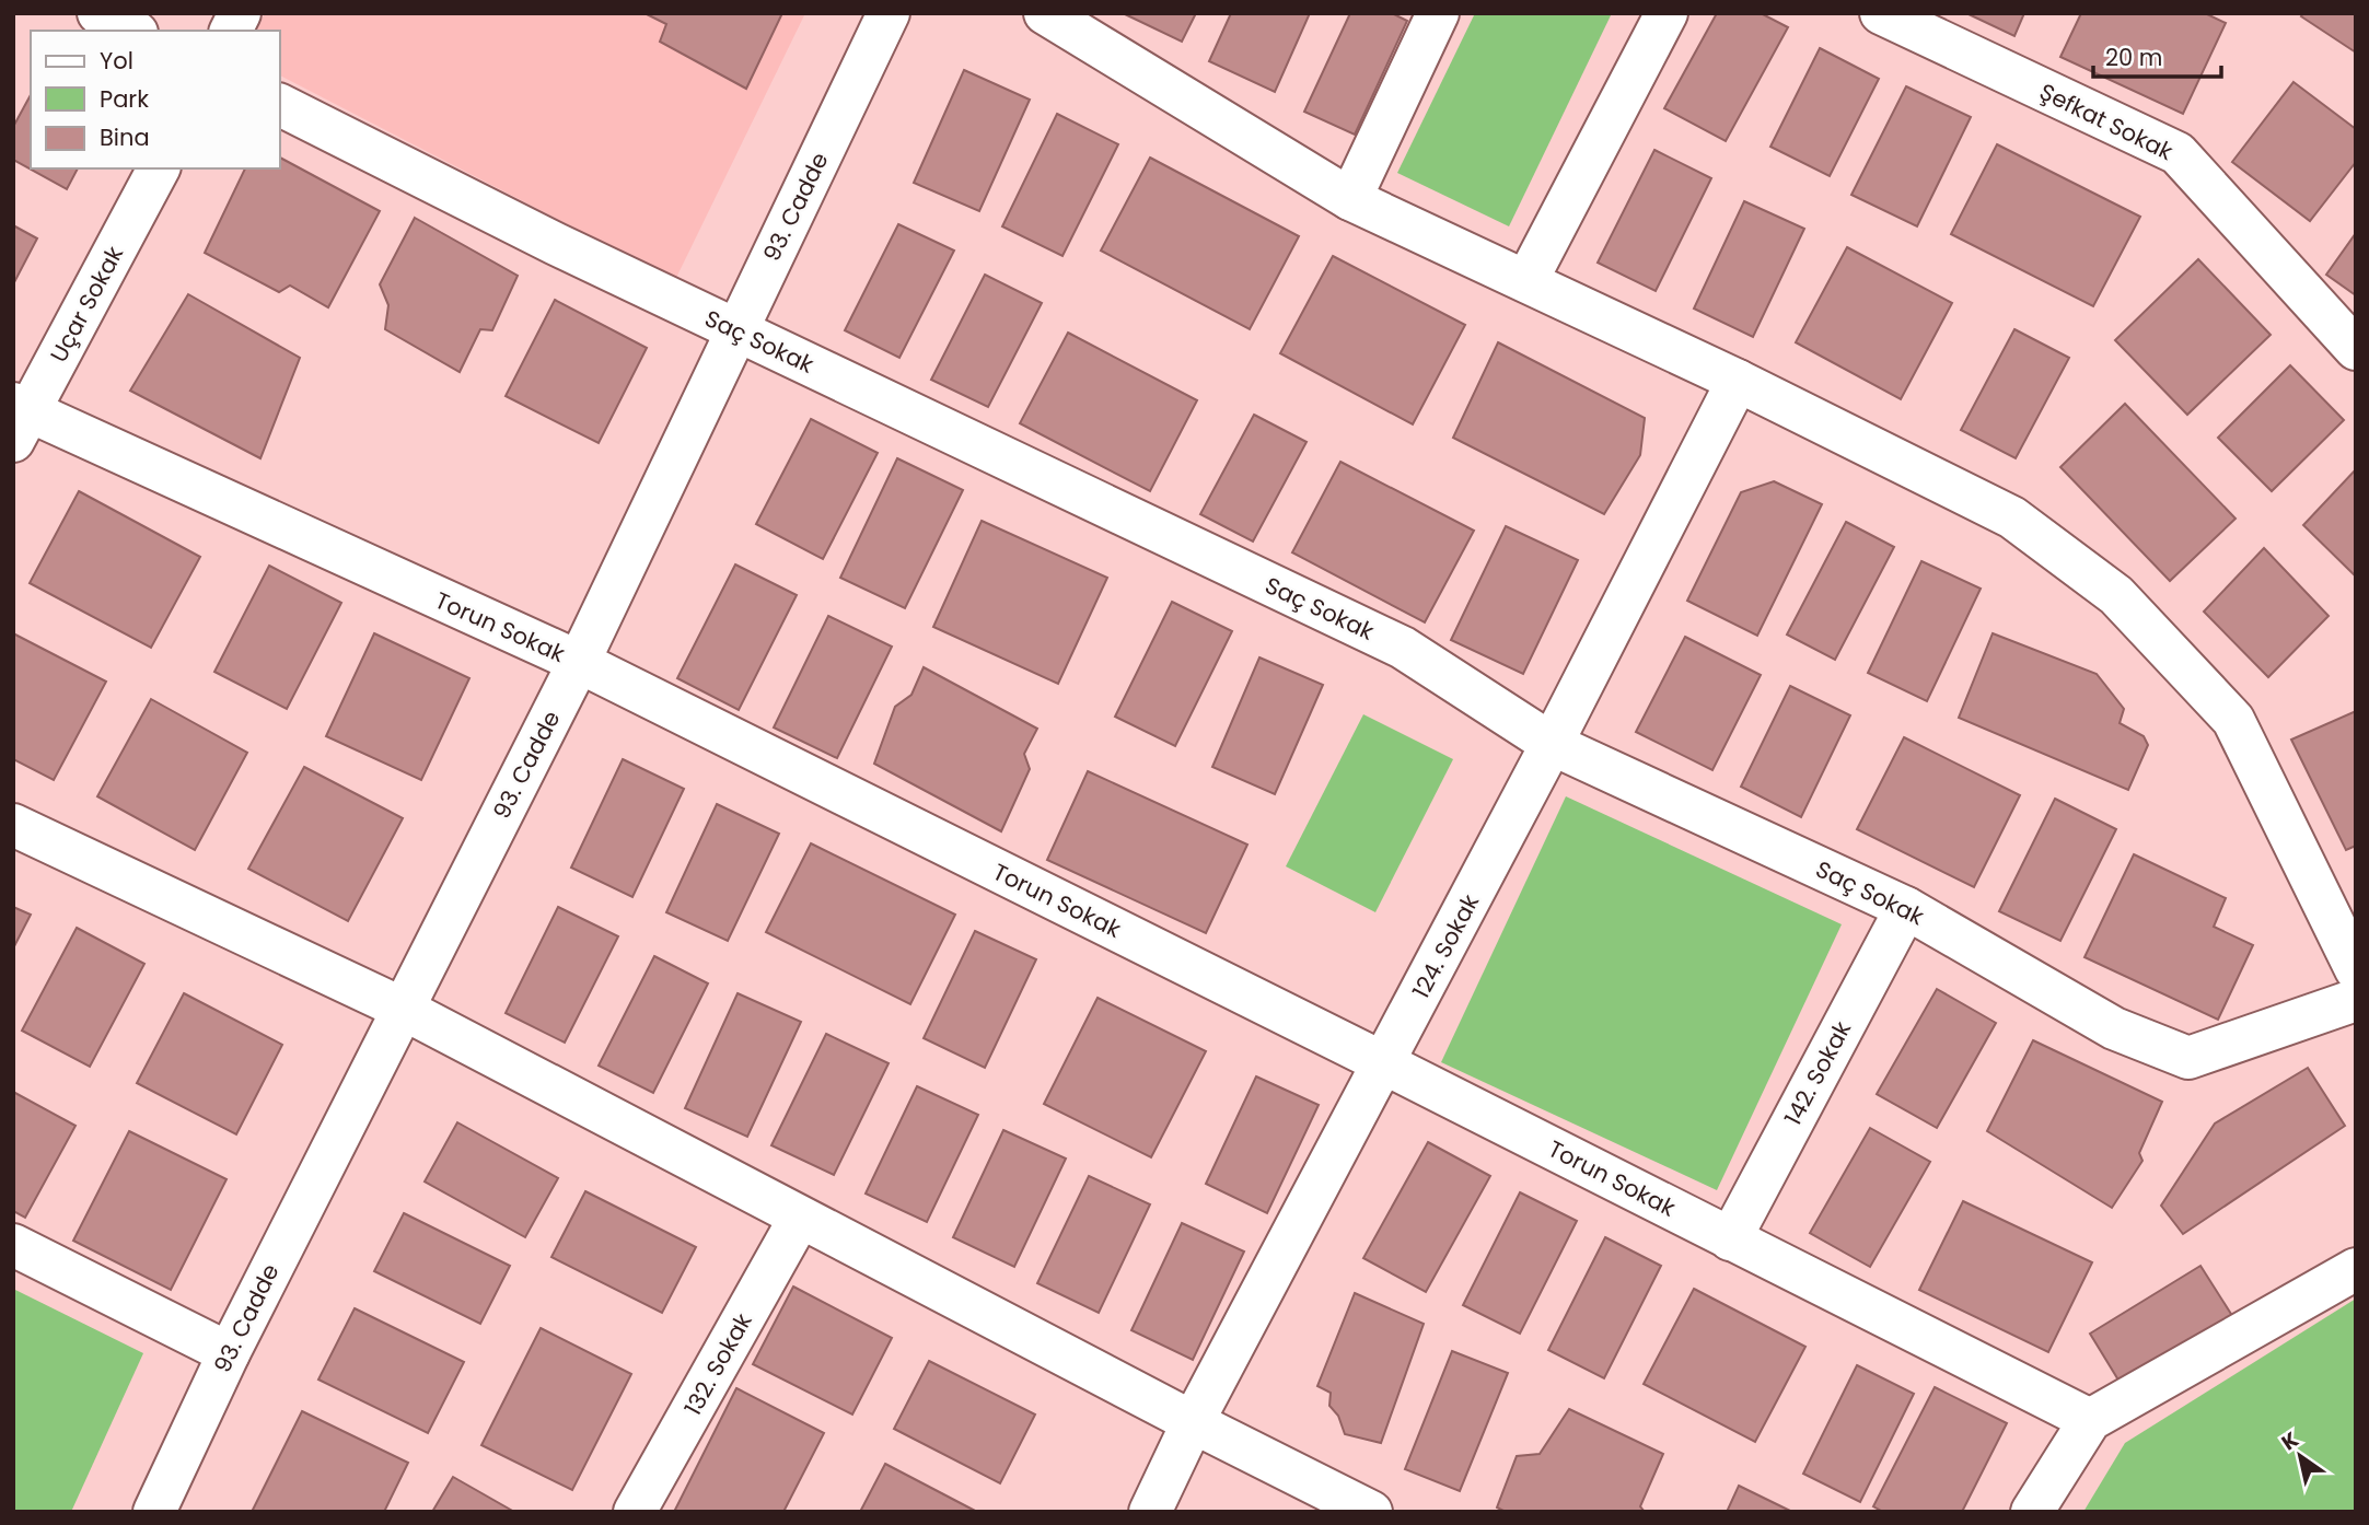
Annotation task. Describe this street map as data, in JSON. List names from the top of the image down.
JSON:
{
  "streets": {
    "street": [
      "Şefkat Sokak",
      "93. Cadde",
      "Uçar Sokak",
      "Saç Sokak",
      "Torun Sokak",
      "124. Sokak",
      "142. Sokak",
      "132. Sokak"
    ]
  },
  "crossings": [
    ["93. Cadde", "Saç Sokak"],
    ["93. Cadde", "Torun Sokak"],
    ["Uçar Sokak", "Torun Sokak"],
    ["Saç Sokak", "124. Sokak"],
    ["Saç Sokak", "142. Sokak"],
    ["Torun Sokak", "124. Sokak"],
    ["Torun Sokak", "142. Sokak"]
  ],
  "legend": ["Yol", "Park", "Bina"],
  "scale_bar": "20 m",
  "north": "top left"
}
